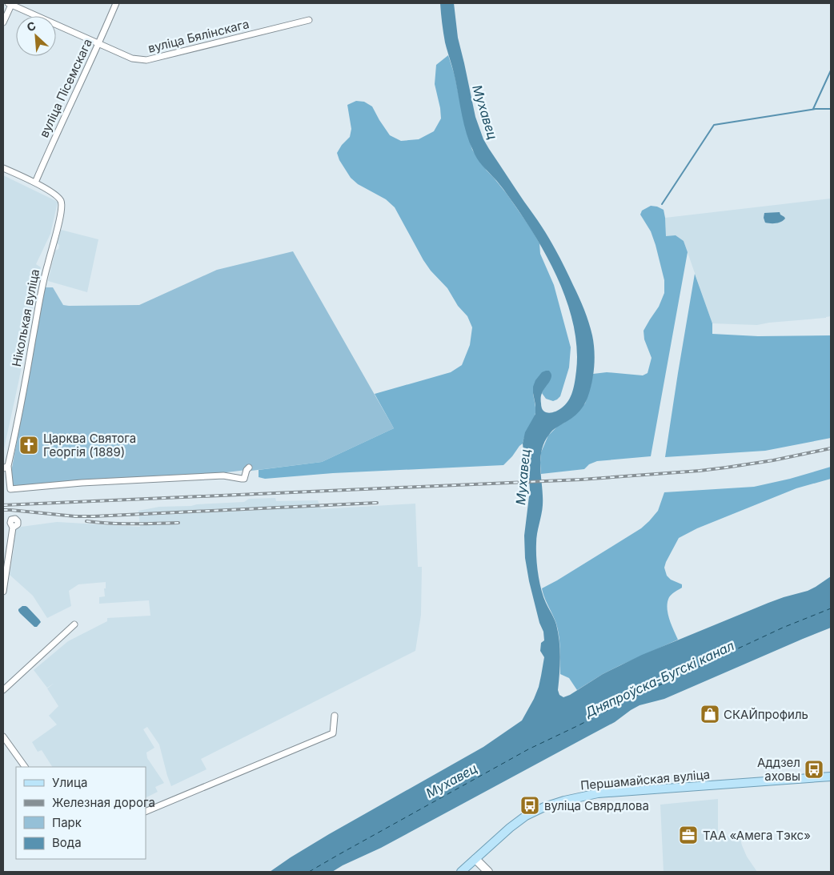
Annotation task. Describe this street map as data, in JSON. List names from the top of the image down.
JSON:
{
  "streets": {
    "main road": ["Першамайская вуліца"],
    "street": ["вуліца Бялінскага", "вуліца Пісемскага", "Ніколькая вуліца"]
  },
  "crossings": [
    ["вуліца Бялінскага", "вуліца Пісемскага"],
    ["вуліца Пісемскага", "Ніколькая вуліца"]
  ],
  "water": ["Мухавец", "Дняпроўска-Бугскі канал"],
  "places": {
    "church": ["Царква Святога Георгія (1889)"],
    "shop": ["СКАЙпрофиль"],
    "bus stop": ["Аддзел аховы", "вуліца Свярдлова"],
    "office": ["ТАА «Амега Тэкс»"]
  },
  "legend": [
    "Улица",
    "Железная дорога",
    "Парк",
    "Вода"
  ],
  "north": "top left"
}
